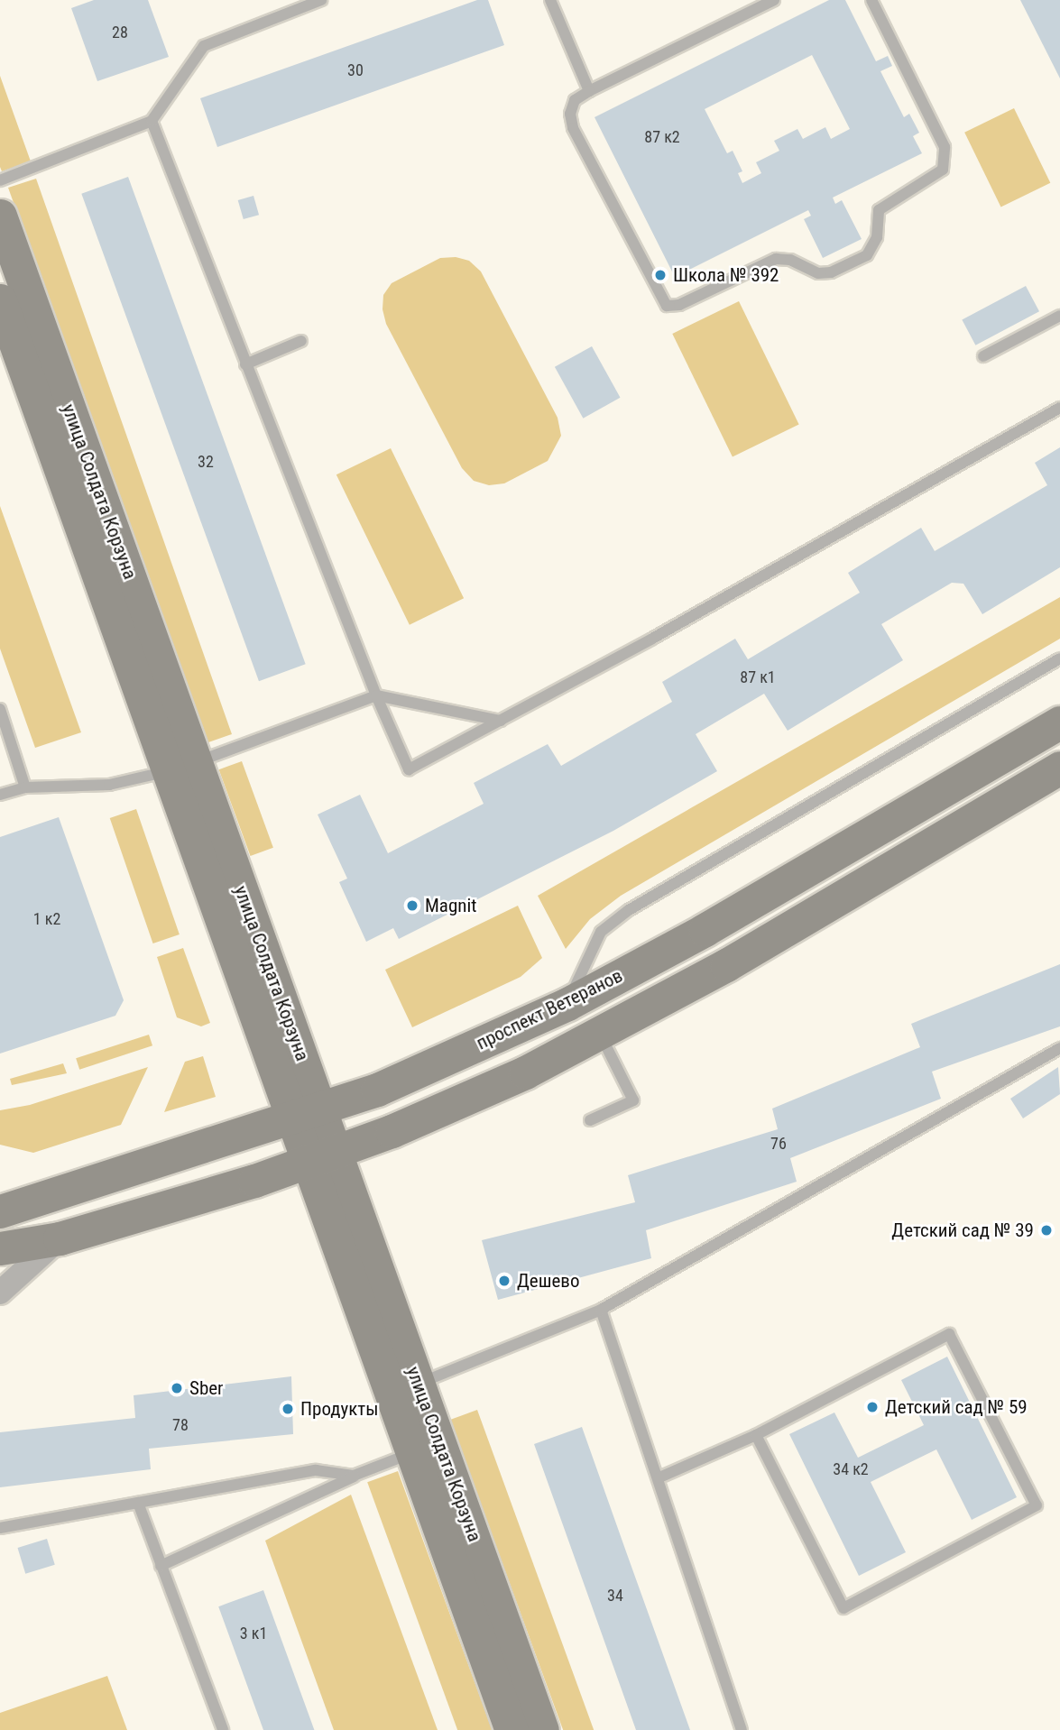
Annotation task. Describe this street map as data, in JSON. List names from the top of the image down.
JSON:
{
  "streets": {
    "street": ["улица Солдата Корзуна", "проспект Ветеранов"]
  },
  "crossings": [
    ["улица Солдата Корзуна", "проспект Ветеранов"]
  ],
  "places": [
    "Школа № 392",
    "Magnit",
    "Детский сад № 39",
    "Дешево",
    "Sber",
    "Детский сад № 59",
    "Продукты"
  ],
  "house_numbers": [
    "28",
    "30",
    "87 к2",
    "32",
    "87 к1",
    "1 к2",
    "76",
    "78",
    "34 к2",
    "34",
    "3 к1"
  ]
}
